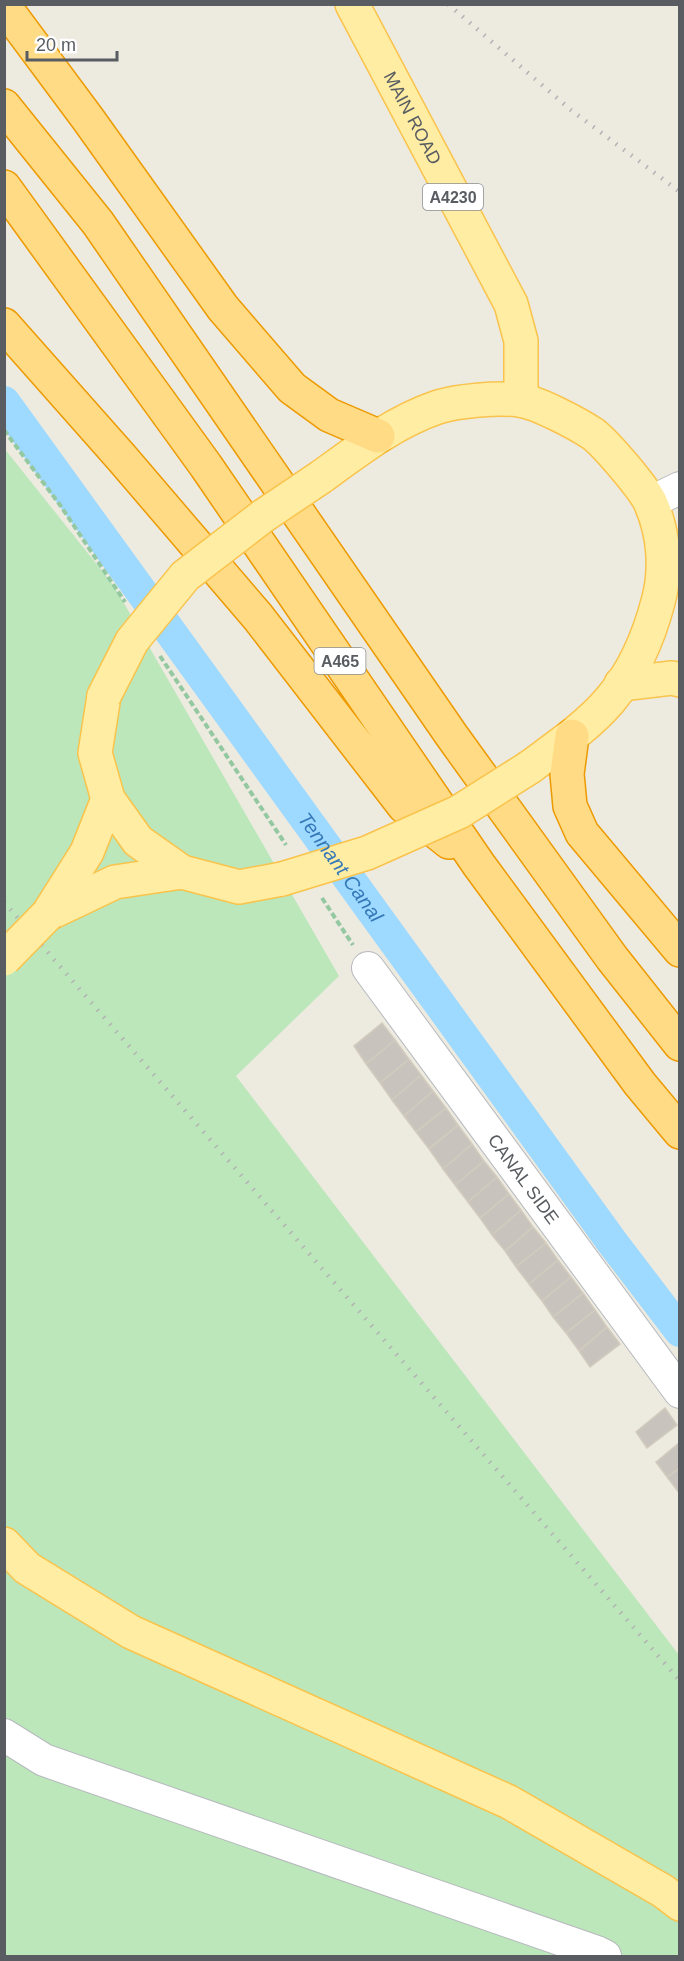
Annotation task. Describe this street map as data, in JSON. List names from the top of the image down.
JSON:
{
  "streets": {
    "highway": ["A465"],
    "main road": ["MAIN ROAD", "A4230"],
    "street": ["CANAL SIDE"]
  },
  "water": ["Tennant Canal"],
  "scale_bar": "20 m"
}
